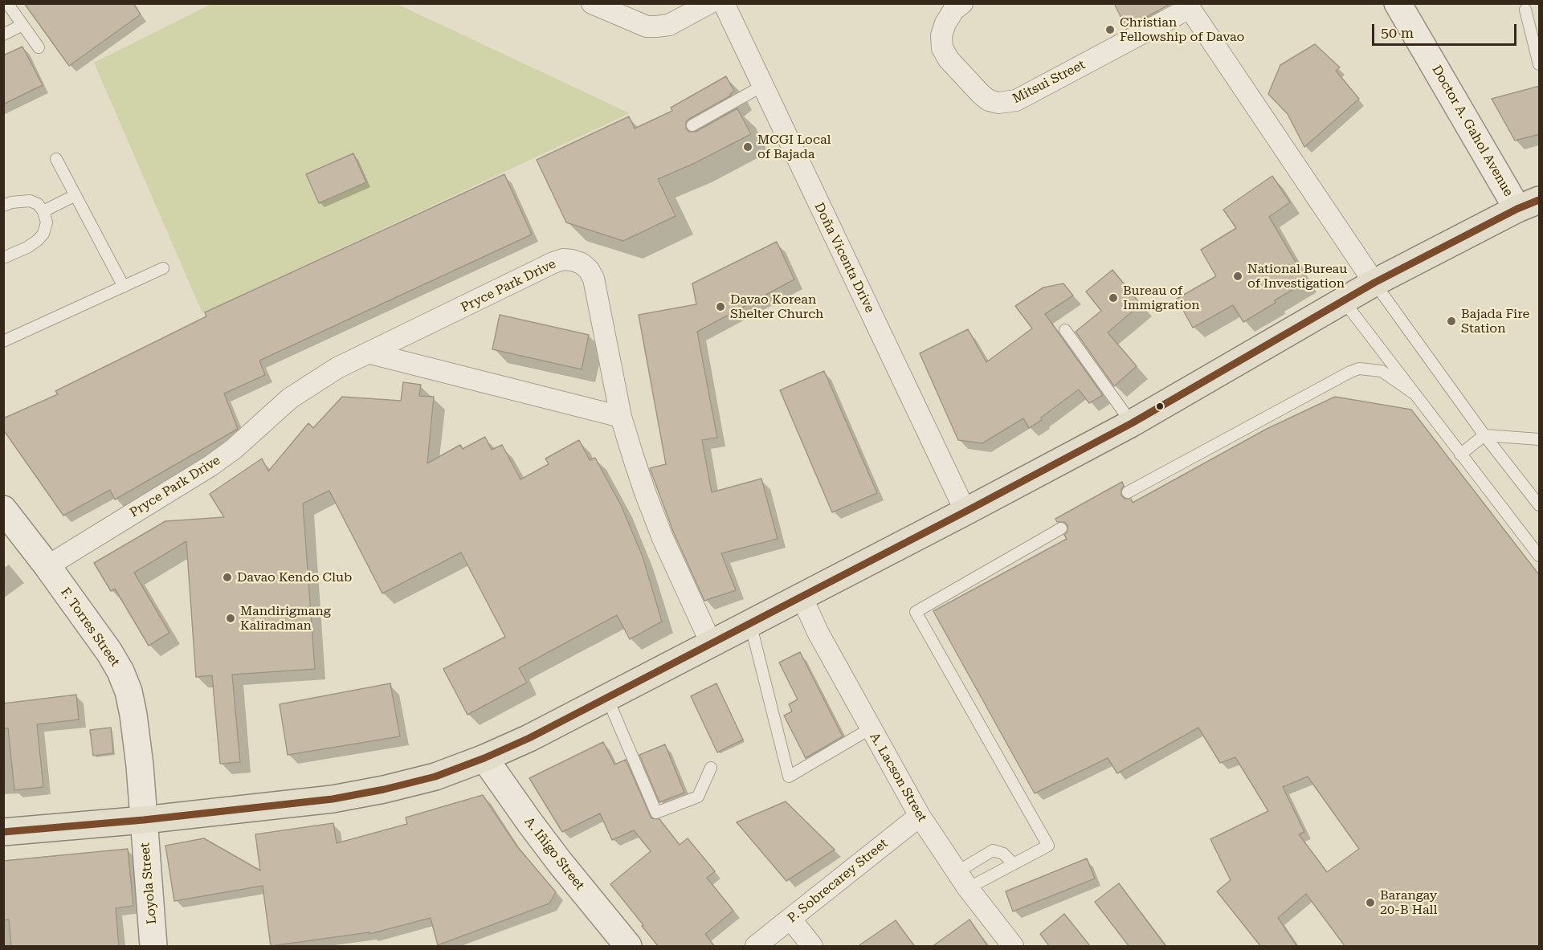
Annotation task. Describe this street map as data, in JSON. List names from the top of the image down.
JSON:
{
  "streets": {
    "main road": [
      "Doctor A. Gahol Avenue",
      "F. Torres Street",
      "A. Iñigo Street",
      "Loyola Street"
    ],
    "street": [
      "Mitsui Street",
      "Doña Vicenta Drive",
      "Pryce Park Drive",
      "A. Lacson Street",
      "P. Sobrecarey Street"
    ]
  },
  "crossings": [
    ["Pryce Park Drive", "F. Torres Street"],
    ["F. Torres Street", "Loyola Street"],
    ["A. Lacson Street", "P. Sobrecarey Street"]
  ],
  "places": [
    "Christian Fellowship of Davao",
    "MCGI Local of Bajada",
    "National Bureau of Investigation",
    "Bureau of Immigration",
    "Davao Korean Shelter Church",
    "Bajada Fire Station",
    "Davao Kendo Club",
    "Mandirigmang Kaliradman",
    "Barangay 20-B Hall"
  ],
  "scale_bar": "50 m"
}
